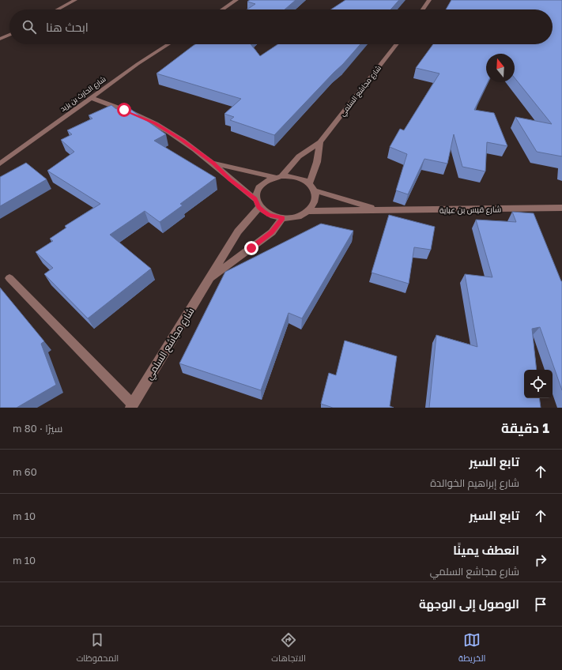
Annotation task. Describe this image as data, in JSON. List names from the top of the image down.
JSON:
{
  "streets": {
    "street": ["شارع مجاشع السلمي", "شارع الحارث بن يزيد", "شارع قيس بن عباية"]
  },
  "crossings": [
    ["شارع مجاشع السلمي", "شارع قيس بن عباية"]
  ],
  "north": "top",
  "page": {
    "search": "ابحث هنا",
    "heading": ["1 دقيقة", "سيرًا · 80 m"],
    "list": [
      ["تابع السير", "شارع إبراهيم الخوالدة", "60 m"],
      ["تابع السير", "10 m"],
      ["انعطف يمينًا", "شارع مجاشع السلمي", "10 m"],
      "الوصول إلى الوجهة"
    ],
    "nav": ["الخريطة", "الاتجاهات", "المحفوظات"]
  }
}
